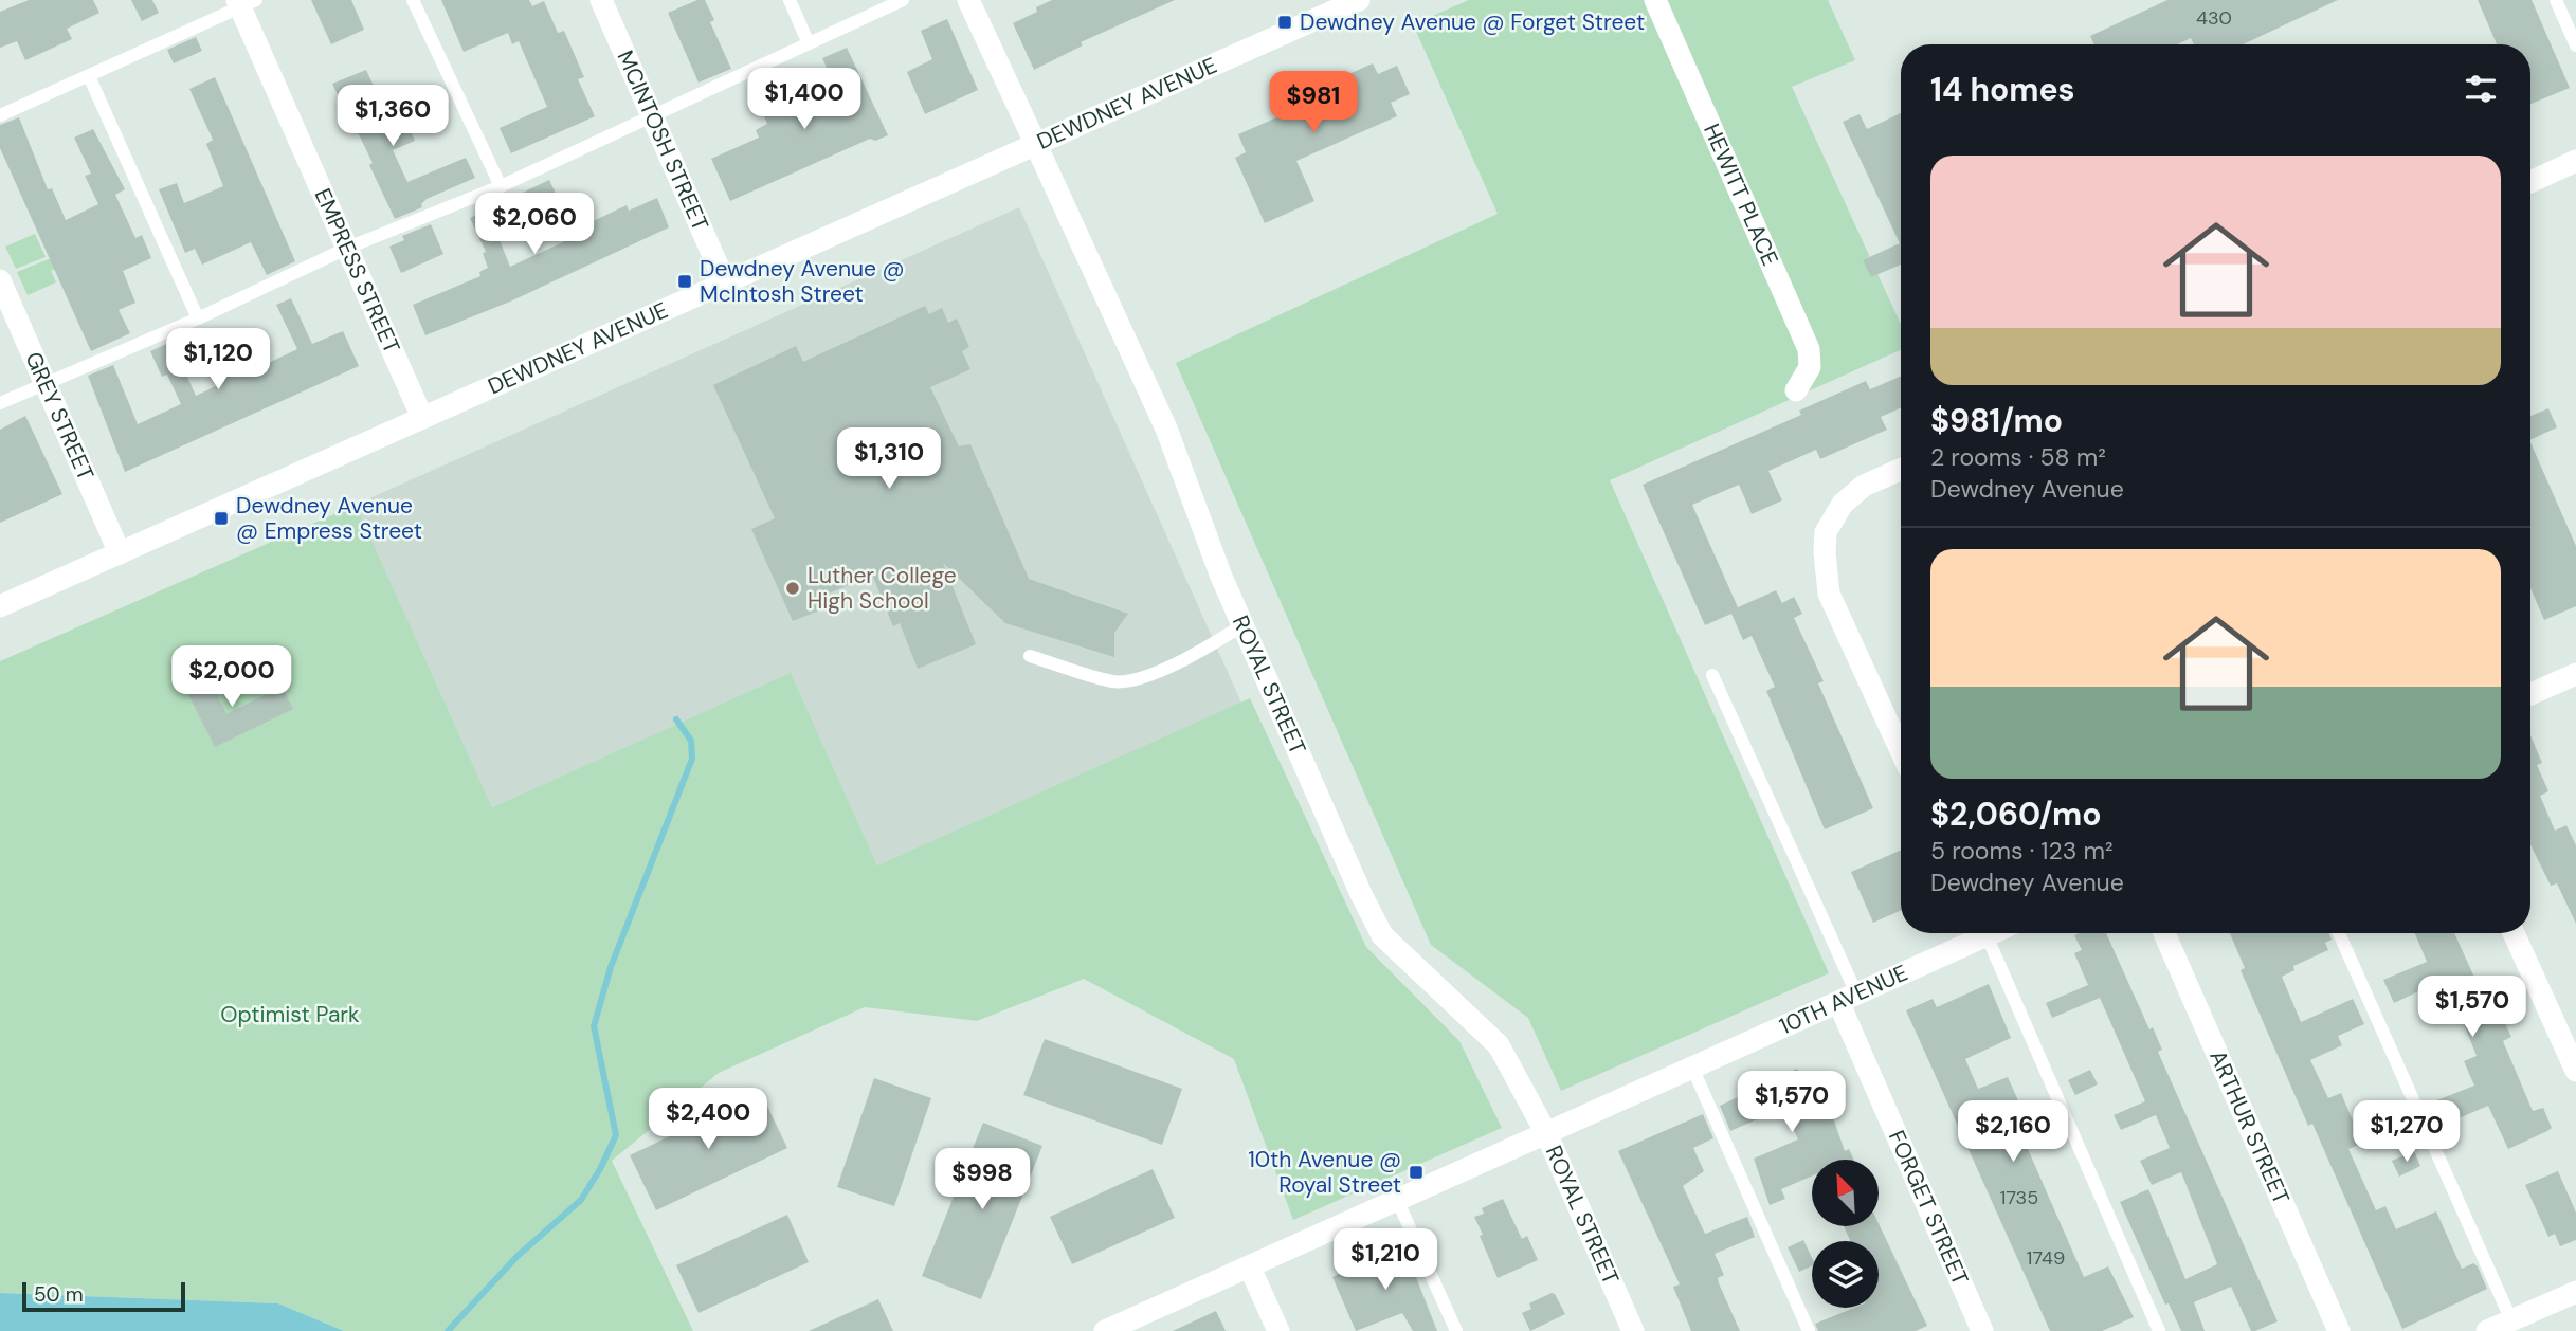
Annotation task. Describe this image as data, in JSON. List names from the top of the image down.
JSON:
{
  "streets": {
    "street": [
      "DEWDNEY AVENUE",
      "MCINTOSH STREET",
      "HEWITT PLACE",
      "EMPRESS STREET",
      "GREY STREET",
      "ROYAL STREET",
      "10TH AVENUE",
      "ARTHUR STREET",
      "FORGET STREET"
    ]
  },
  "crossings": [
    ["DEWDNEY AVENUE", "MCINTOSH STREET"],
    ["DEWDNEY AVENUE", "EMPRESS STREET"],
    ["DEWDNEY AVENUE", "GREY STREET"],
    ["DEWDNEY AVENUE", "ROYAL STREET"],
    ["ROYAL STREET", "10TH AVENUE"],
    ["10TH AVENUE", "FORGET STREET"]
  ],
  "parks": ["Optimist Park"],
  "places": {
    "transit": [
      "Dewdney Avenue @ Forget Street",
      "Dewdney Avenue @ McIntosh Street",
      "Dewdney Avenue @ Empress Street",
      "10th Avenue @ Royal Street"
    ],
    "other": ["Luther College High School"]
  },
  "house_numbers": ["430", "1735", "1749"],
  "scale_bar": "50 m",
  "north": "top left",
  "page": {
    "heading": "14 homes",
    "price": [
      "$1,400",
      "$981",
      "$1,360",
      "$2,060",
      "$1,120",
      "$1,310",
      "$2,000",
      "$1,570",
      "$1,570",
      "$2,400",
      "$2,160",
      "$1,270",
      "$998",
      "$1,210"
    ],
    "list": [
      {
        "name": "$981/mo",
        "note": "2 rooms · 58 m² · Dewdney Avenue"
      },
      {
        "name": "$2,060/mo",
        "note": "5 rooms · 123 m² · Dewdney Avenue"
      }
    ],
    "scale": "50 m"
  }
}
